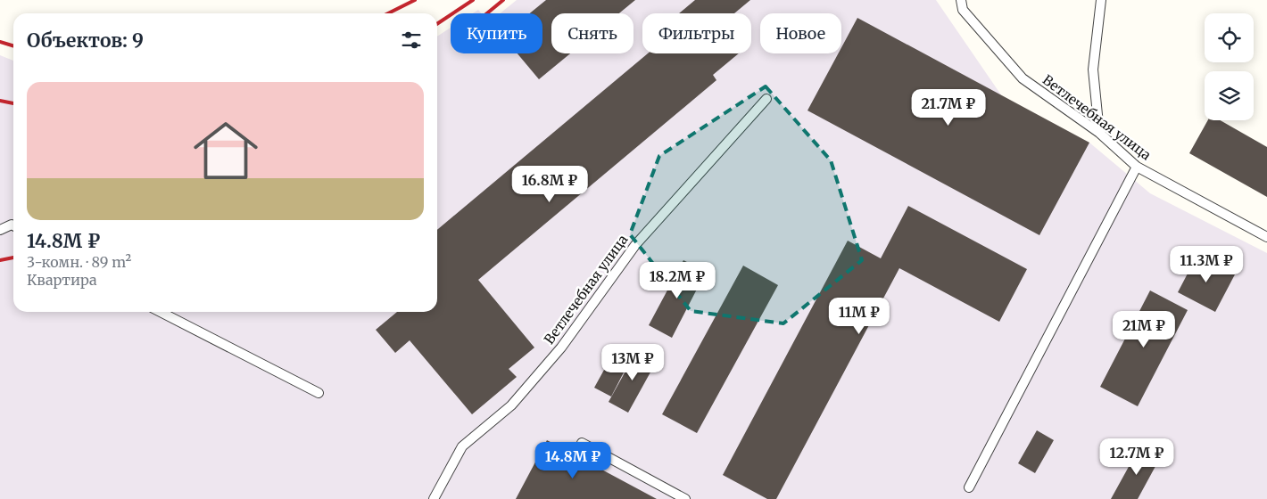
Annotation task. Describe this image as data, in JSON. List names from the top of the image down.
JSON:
{
  "streets": {
    "lane": ["Ветлечебная улица"]
  },
  "page": {
    "chip": [
      "Купить",
      "Снять",
      "Фильтры",
      "Новое"
    ],
    "heading": "Объектов: 9",
    "list": [
      {
        "name": "14.8M ₽",
        "note": "3-комн. · 89 m² · Квартира"
      }
    ],
    "price": [
      "21.7M ₽",
      "16.8M ₽",
      "11.3M ₽",
      "18.2M ₽",
      "11M ₽",
      "21M ₽",
      "13M ₽",
      "12.7M ₽",
      "14.8M ₽"
    ]
  }
}
